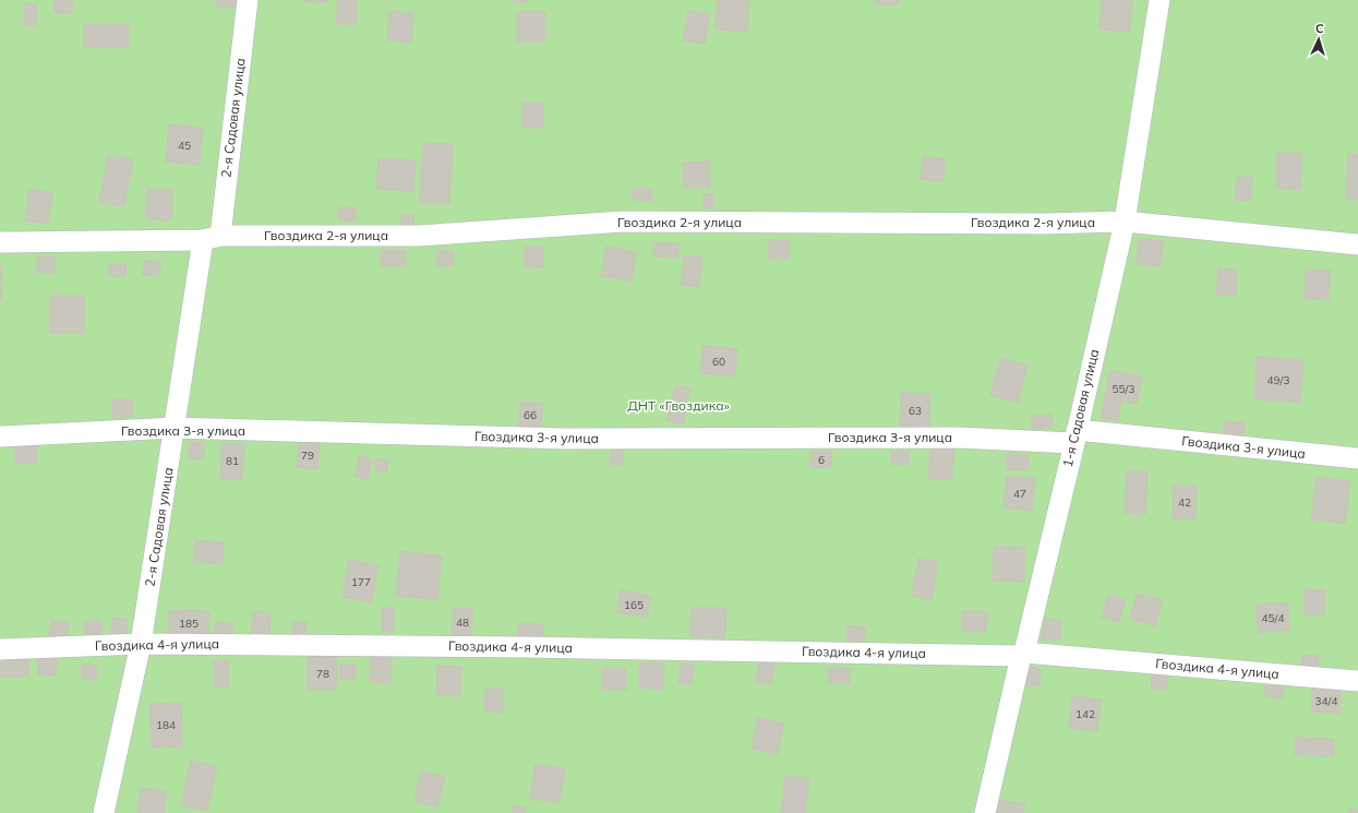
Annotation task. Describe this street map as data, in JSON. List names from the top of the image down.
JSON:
{
  "streets": {
    "street": [
      "2-я Садовая улица",
      "Гвоздика 2-я улица",
      "1-я Садовая улица",
      "Гвоздика 3-я улица",
      "Гвоздика 4-я улица"
    ]
  },
  "crossings": [
    ["2-я Садовая улица", "Гвоздика 2-я улица"],
    ["2-я Садовая улица", "Гвоздика 3-я улица"],
    ["2-я Садовая улица", "Гвоздика 4-я улица"],
    ["Гвоздика 2-я улица", "1-я Садовая улица"],
    ["1-я Садовая улица", "Гвоздика 3-я улица"],
    ["1-я Садовая улица", "Гвоздика 4-я улица"]
  ],
  "parks": ["ДНТ «Гвоздика»"],
  "house_numbers": [
    "45",
    "60",
    "49/3",
    "55/3",
    "63",
    "66",
    "79",
    "6",
    "81",
    "47",
    "42",
    "177",
    "165",
    "45/4",
    "48",
    "185",
    "78",
    "34/4",
    "142",
    "184"
  ],
  "north": "top"
}
